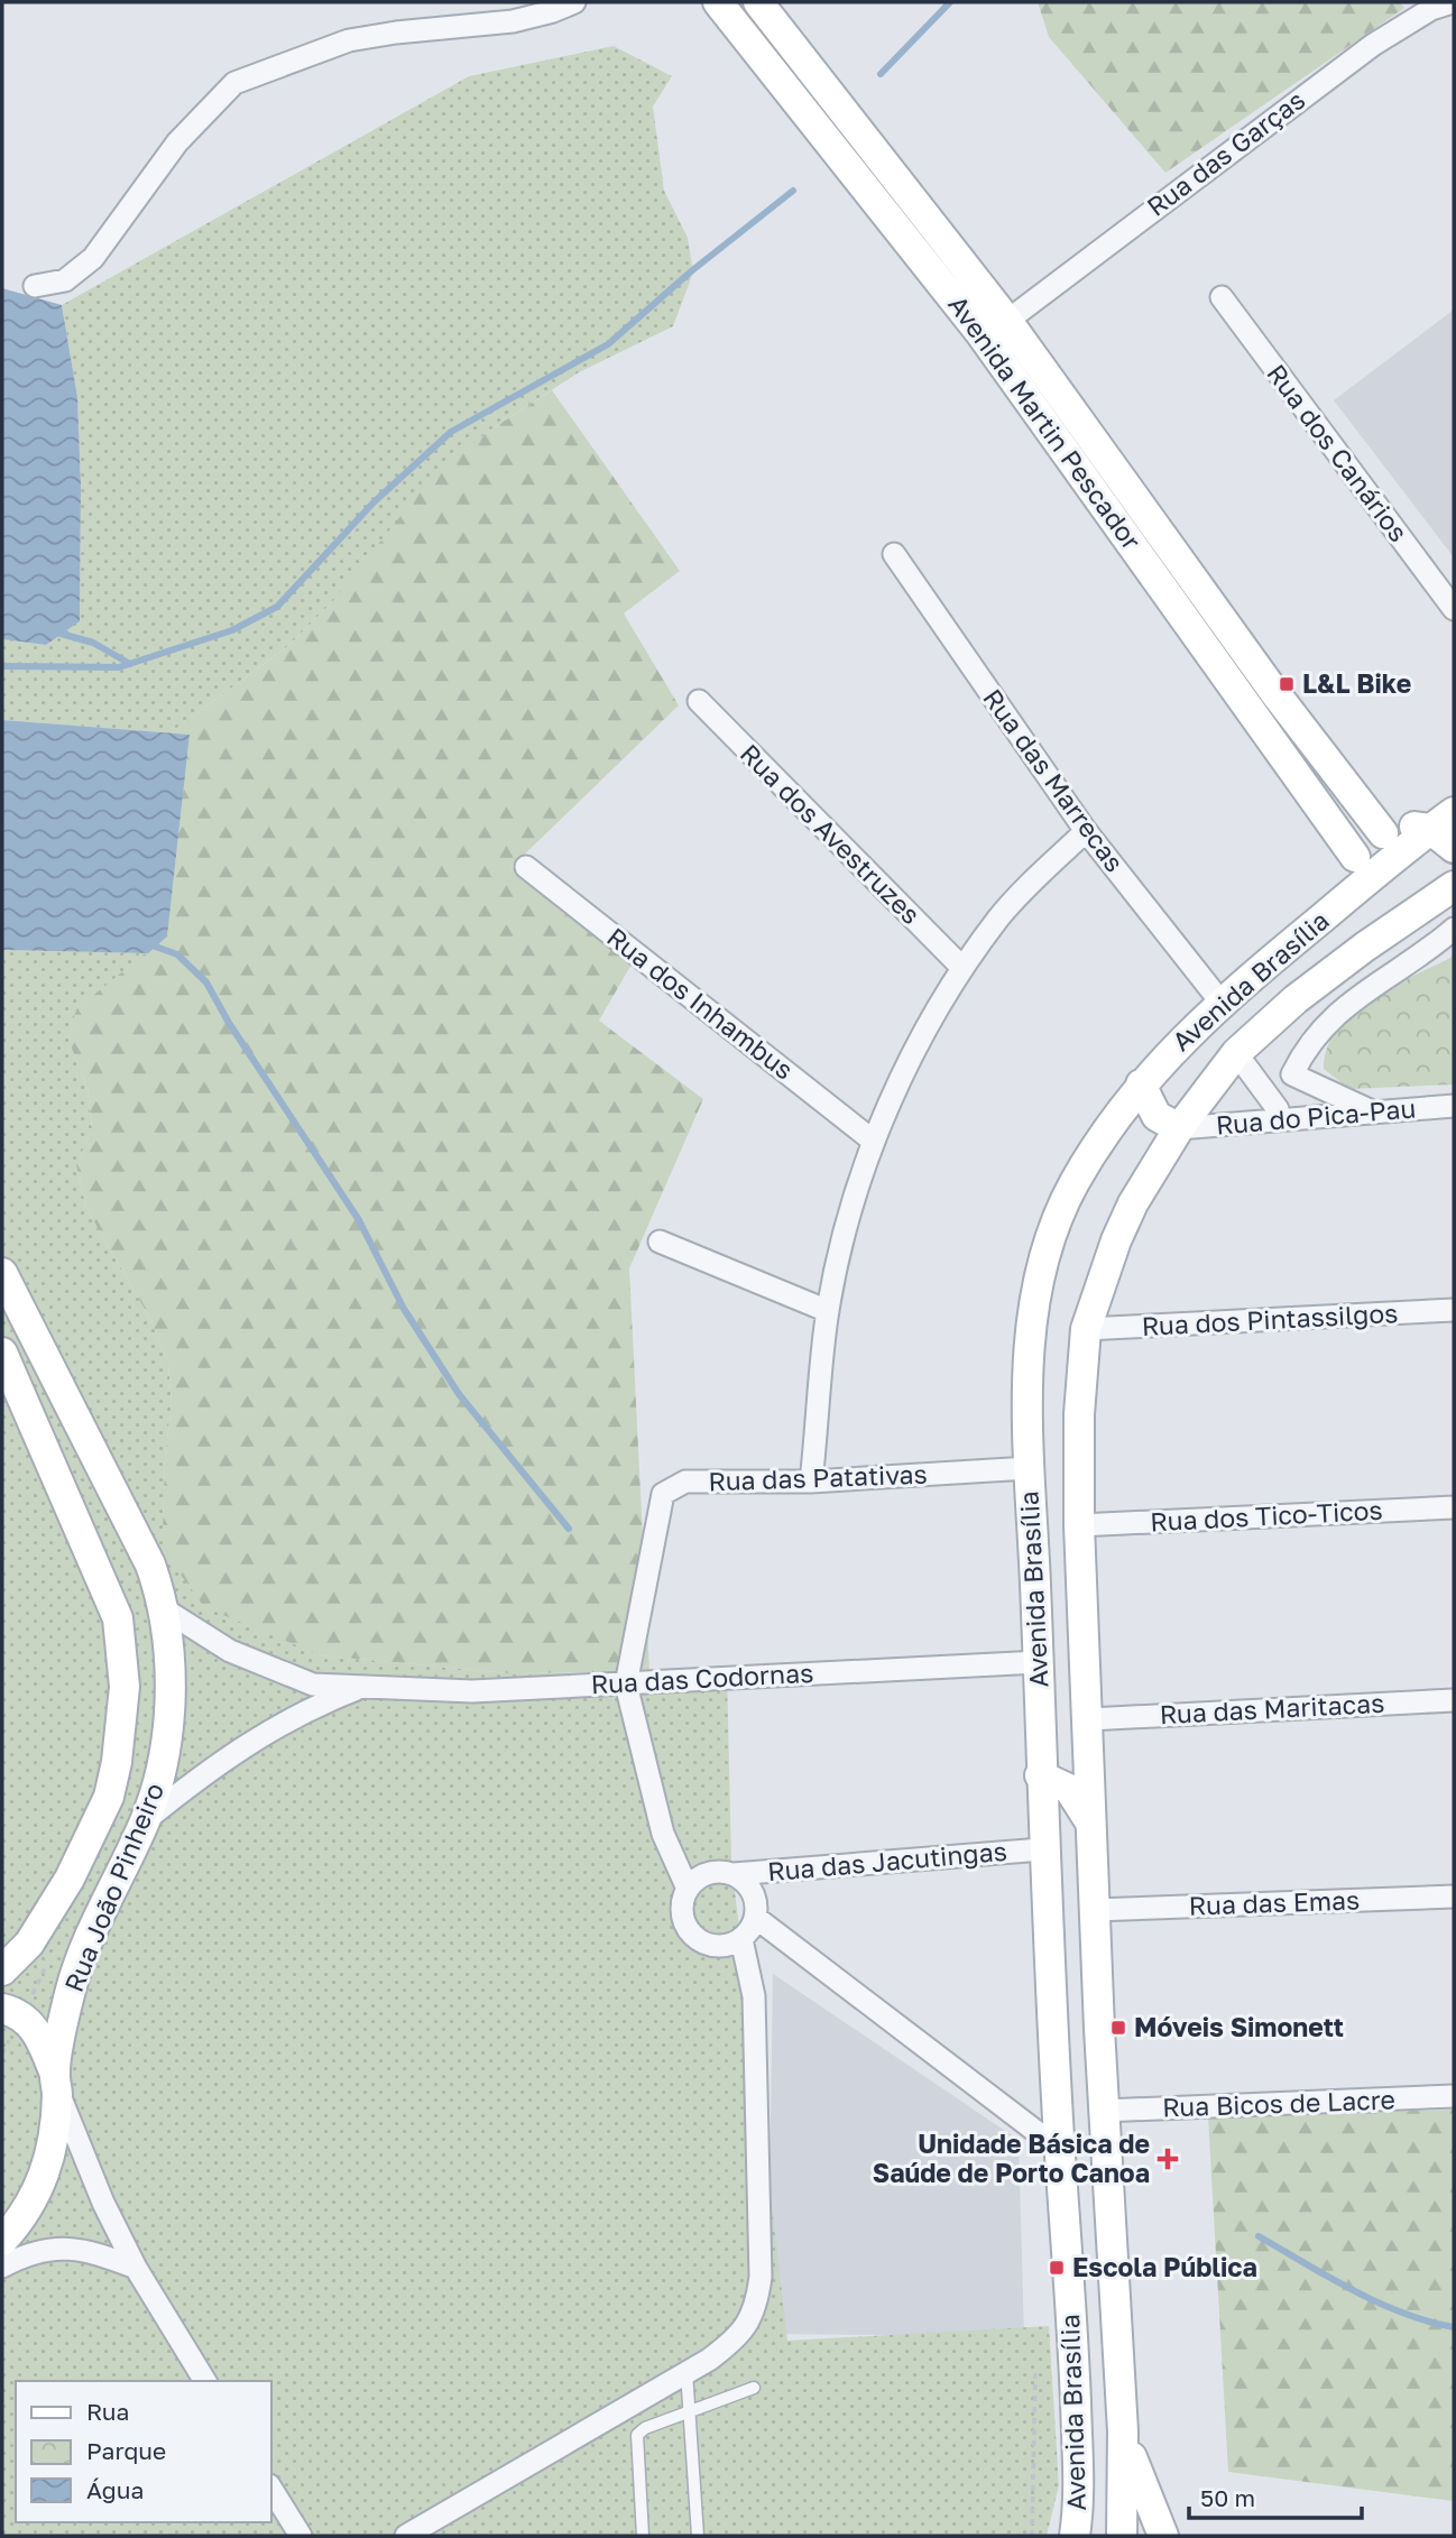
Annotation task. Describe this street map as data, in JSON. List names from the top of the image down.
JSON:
{
  "streets": {
    "street": [
      "Rua das Garças",
      "Avenida Martin Pescador",
      "Rua dos Canários",
      "Rua das Marrecas",
      "Rua dos Avestruzes",
      "Avenida Brasília",
      "Rua dos Inhambus",
      "Rua do Pica-Pau",
      "Rua dos Pintassilgos",
      "Rua das Patativas",
      "Rua dos Tico-Ticos",
      "Rua das Codornas",
      "Rua das Maritacas",
      "Rua das Jacutingas",
      "Rua João Pinheiro",
      "Rua das Emas",
      "Rua Bicos de Lacre"
    ]
  },
  "crossings": [
    ["Rua das Garças", "Avenida Martin Pescador"],
    ["Rua das Marrecas", "Avenida Brasília"],
    ["Avenida Brasília", "Rua do Pica-Pau"],
    ["Avenida Brasília", "Rua dos Pintassilgos"],
    ["Avenida Brasília", "Rua das Patativas"],
    ["Avenida Brasília", "Rua dos Tico-Ticos"],
    ["Avenida Brasília", "Rua das Codornas"],
    ["Avenida Brasília", "Rua das Maritacas"],
    ["Avenida Brasília", "Rua das Jacutingas"],
    ["Avenida Brasília", "Rua das Emas"],
    ["Avenida Brasília", "Rua Bicos de Lacre"],
    ["Rua das Patativas", "Rua das Codornas"],
    ["Rua das Codornas", "Rua João Pinheiro"]
  ],
  "places": {
    "transit": ["L&L Bike", "Móveis Simonett", "Escola Pública"],
    "health": ["Unidade Básica de Saúde de Porto Canoa"]
  },
  "legend": ["Rua", "Parque", "Água"],
  "scale_bar": "50 m"
}
